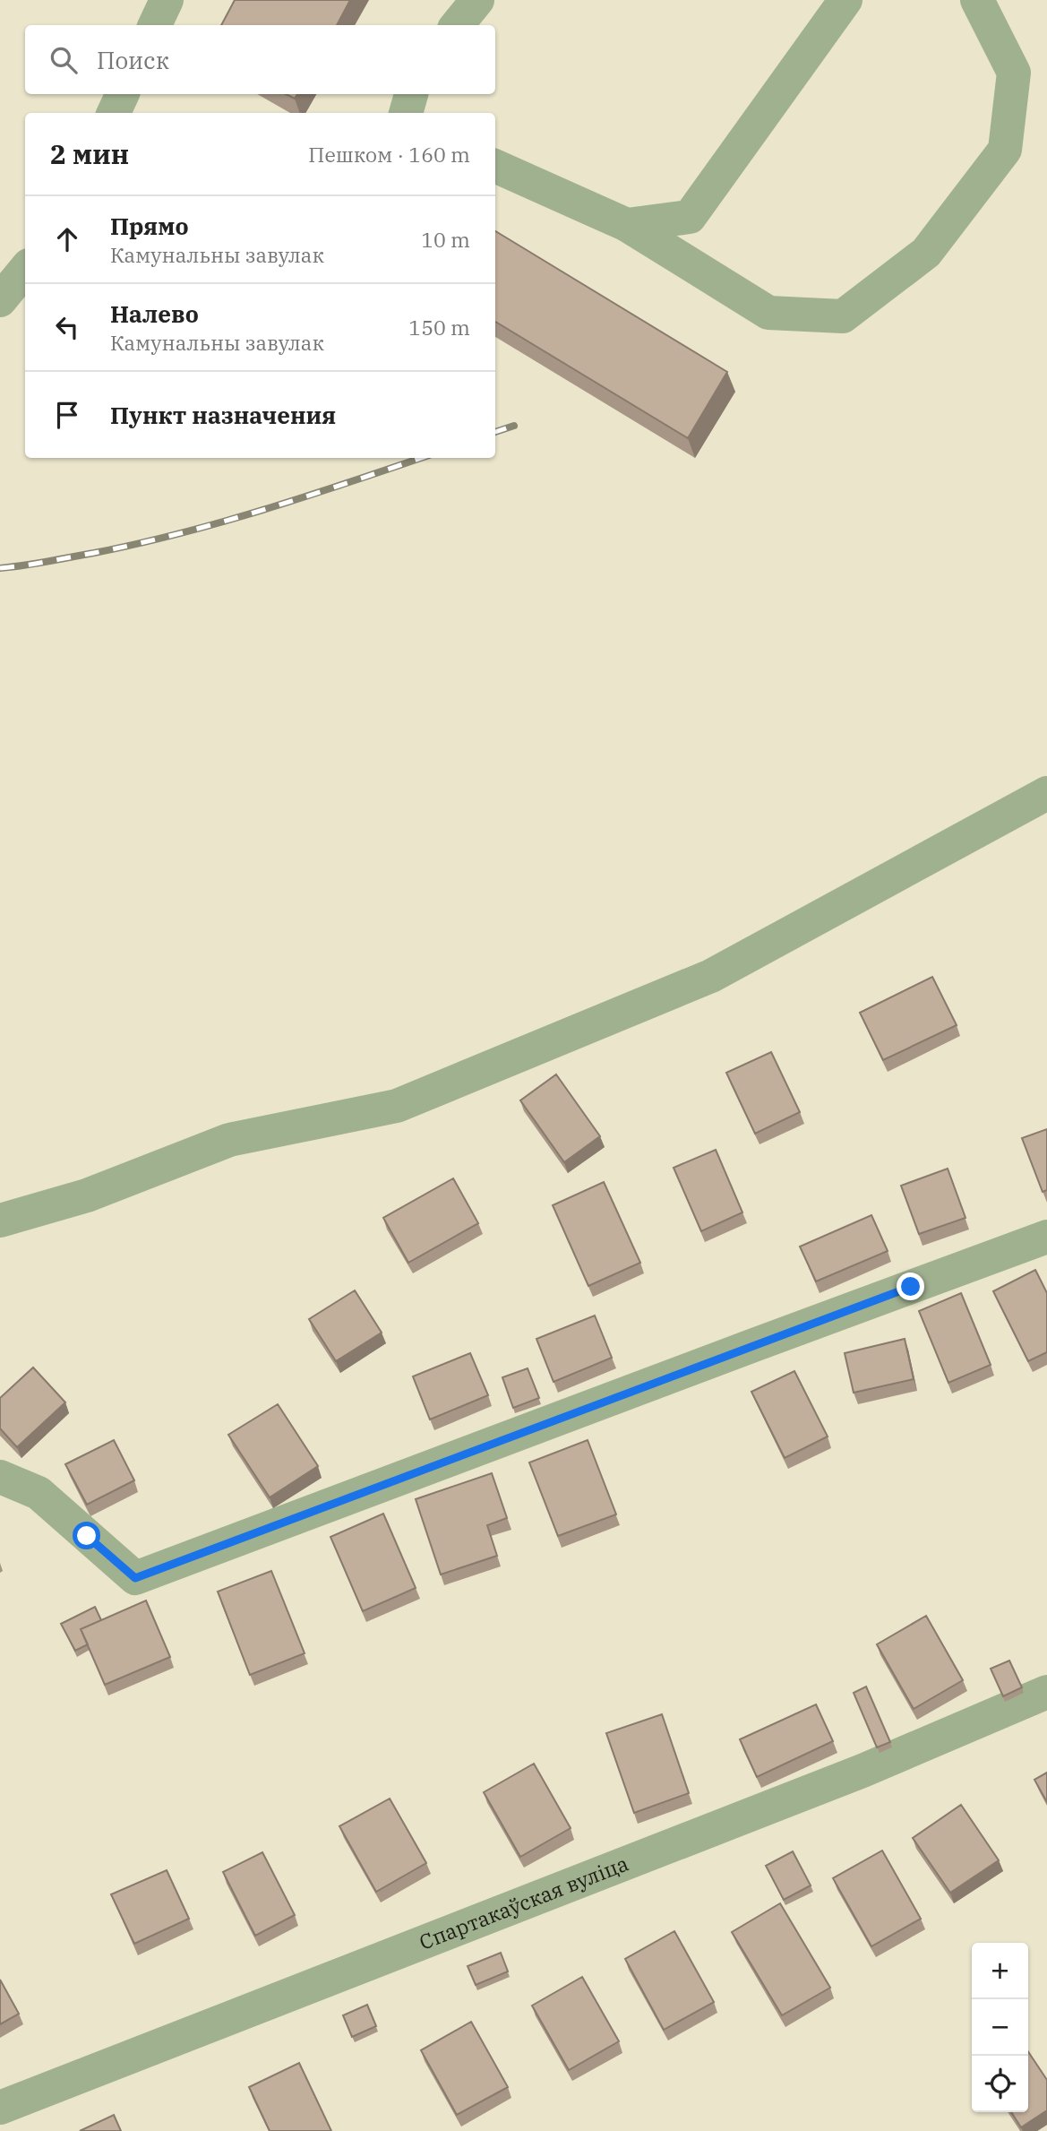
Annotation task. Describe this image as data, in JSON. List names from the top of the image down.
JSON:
{
  "streets": {
    "street": ["Спартакаўская вуліца"]
  },
  "page": {
    "search": "Поиск",
    "heading": ["2 мин", "Пешком · 160 m"],
    "list": [
      ["Прямо", "Камунальны завулак", "10 m"],
      ["Налево", "Камунальны завулак", "150 m"],
      "Пункт назначения"
    ],
    "map_buttons": ["+", "−"]
  }
}
